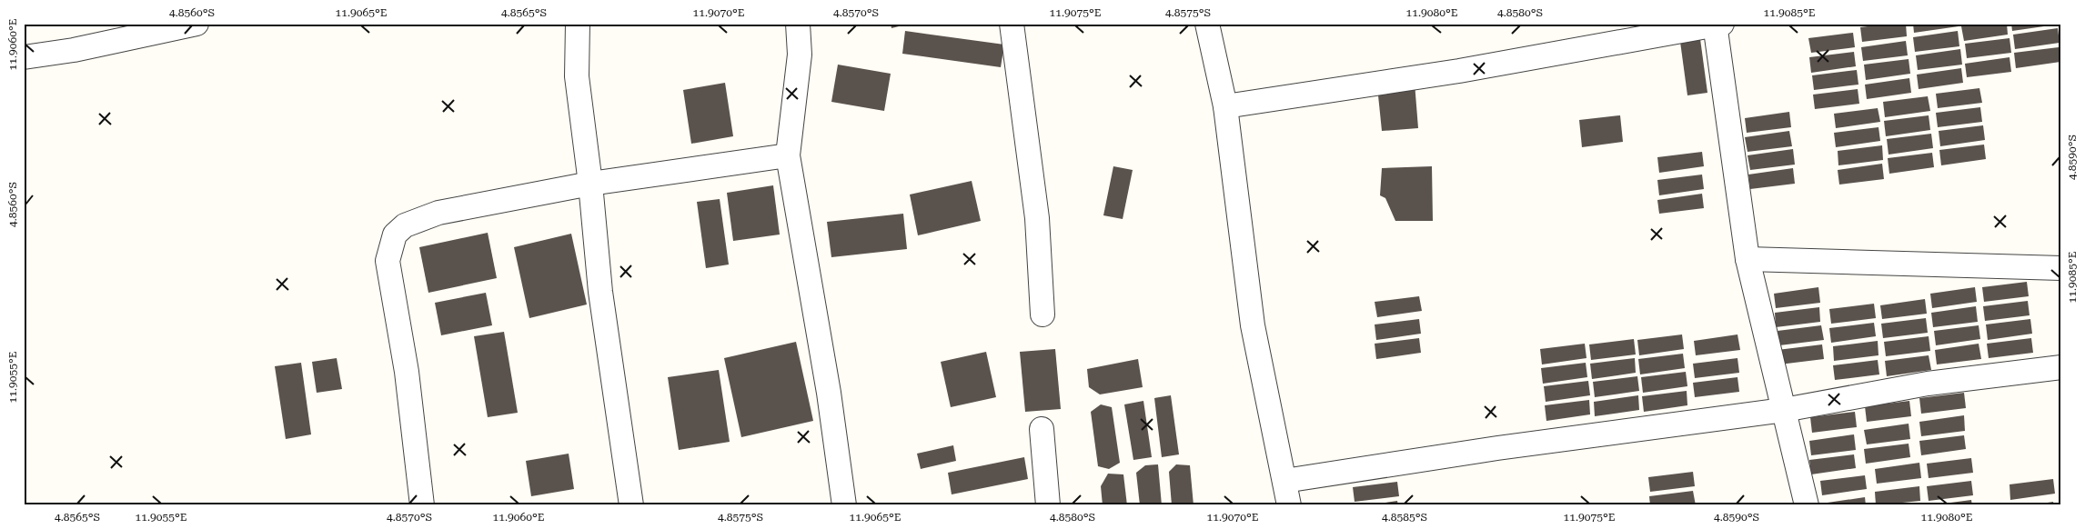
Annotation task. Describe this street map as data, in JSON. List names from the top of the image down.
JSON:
{
  "coordinates": [
    "4.8560°S",
    "11.9065°E",
    "4.8565°S",
    "11.9070°E",
    "4.8570°S",
    "11.9075°E",
    "4.8575°S",
    "11.9080°E",
    "4.8580°S",
    "11.9085°E",
    "11.9060°E",
    "4.8590°S",
    "11.9055°E",
    "4.8585°S"
  ]
}
